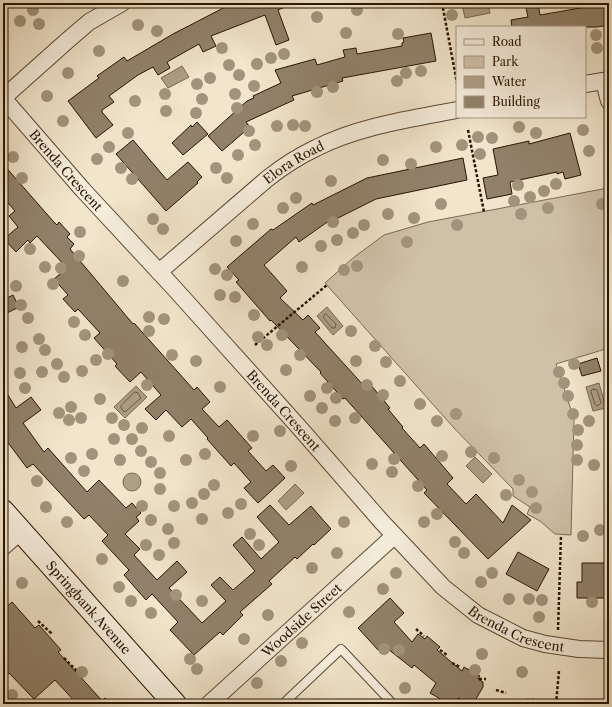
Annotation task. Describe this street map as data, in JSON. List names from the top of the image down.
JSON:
{
  "streets": {
    "main road": ["Springbank Avenue"],
    "street": ["Elora Road", "Brenda Crescent", "Woodside Street"]
  },
  "crossings": [
    ["Elora Road", "Brenda Crescent"],
    ["Brenda Crescent", "Woodside Street"]
  ],
  "legend": [
    "Road",
    "Park",
    "Water",
    "Building"
  ]
}
